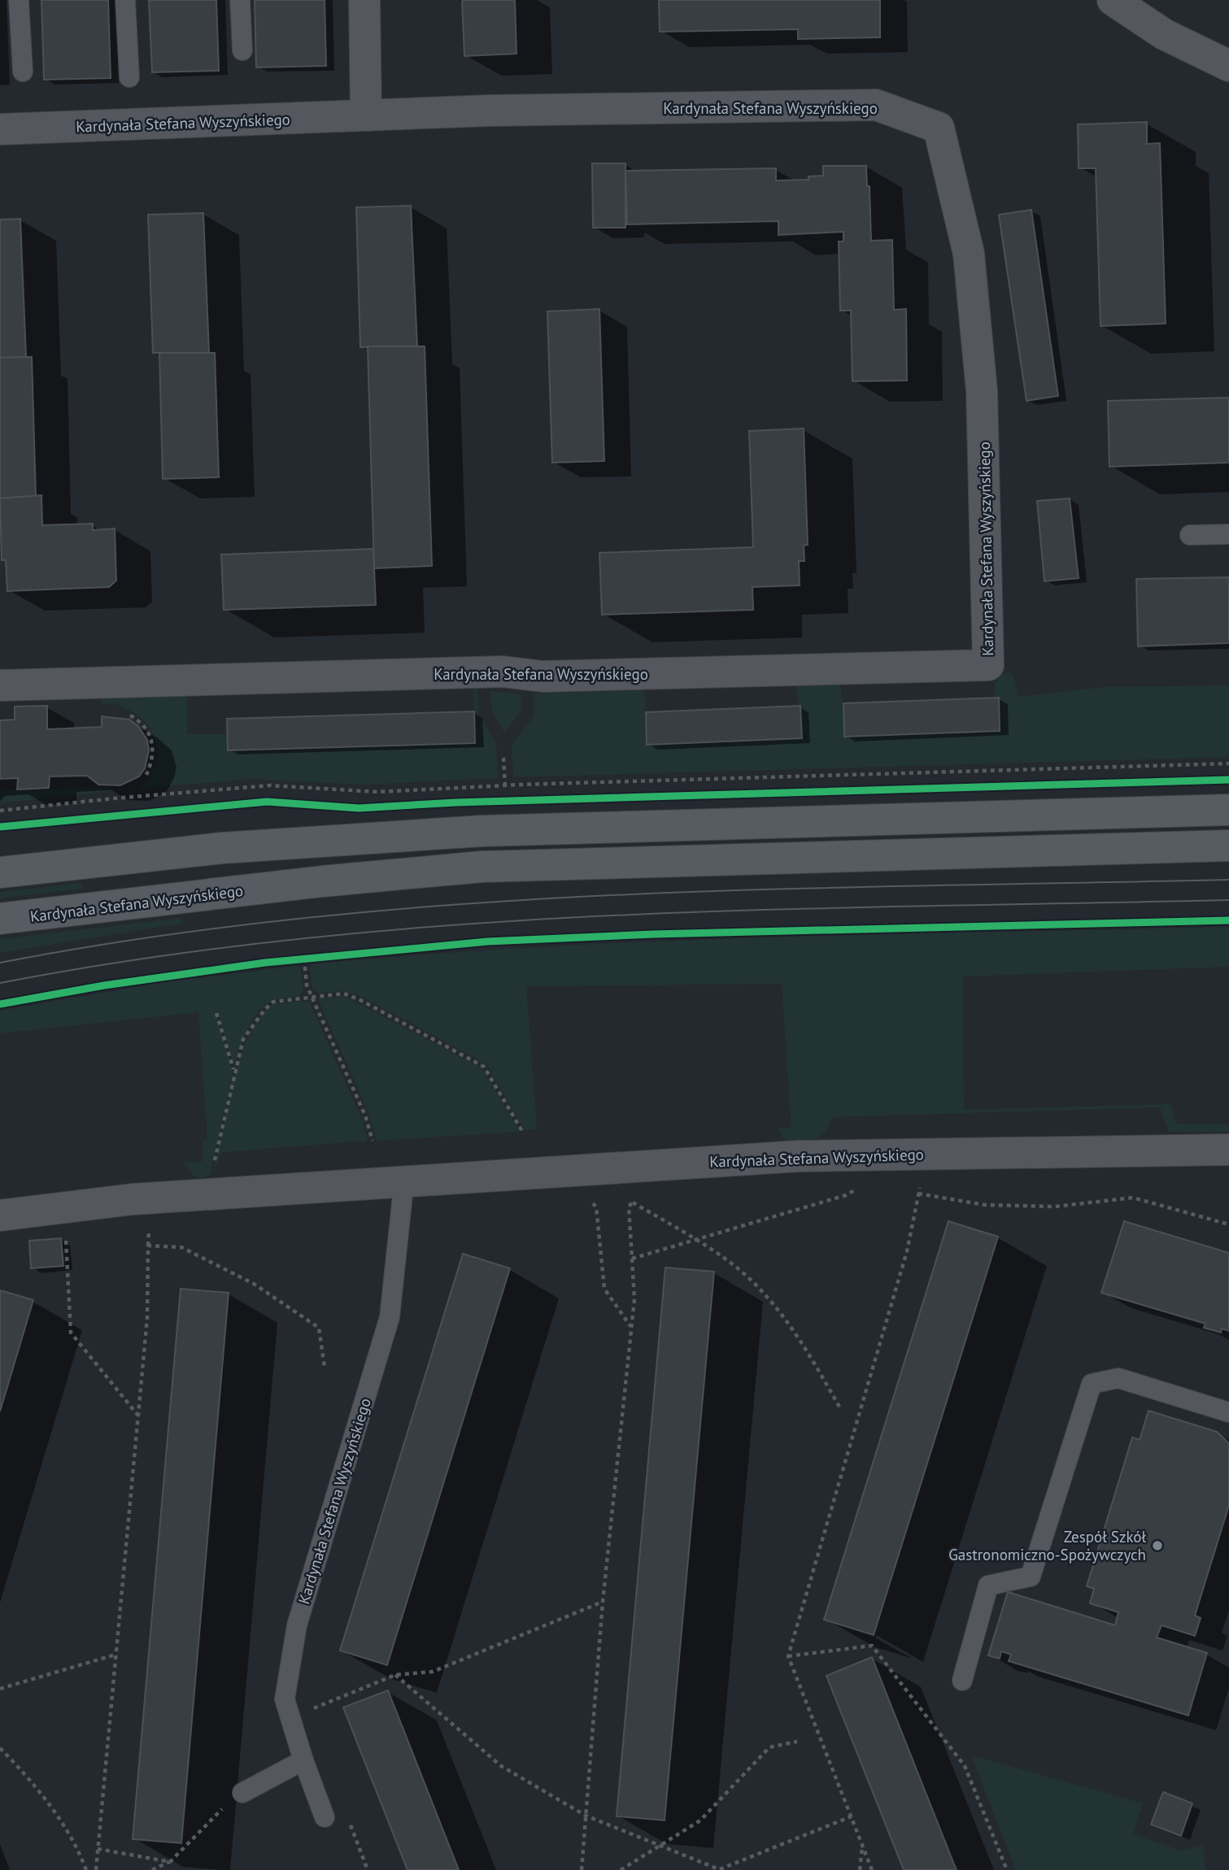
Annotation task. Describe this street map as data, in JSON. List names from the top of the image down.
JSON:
{
  "streets": {
    "main road": ["Kardynała Stefana Wyszyńskiego"]
  },
  "places": ["Zespół Szkół Gastronomiczno-Spożywczych"]
}
